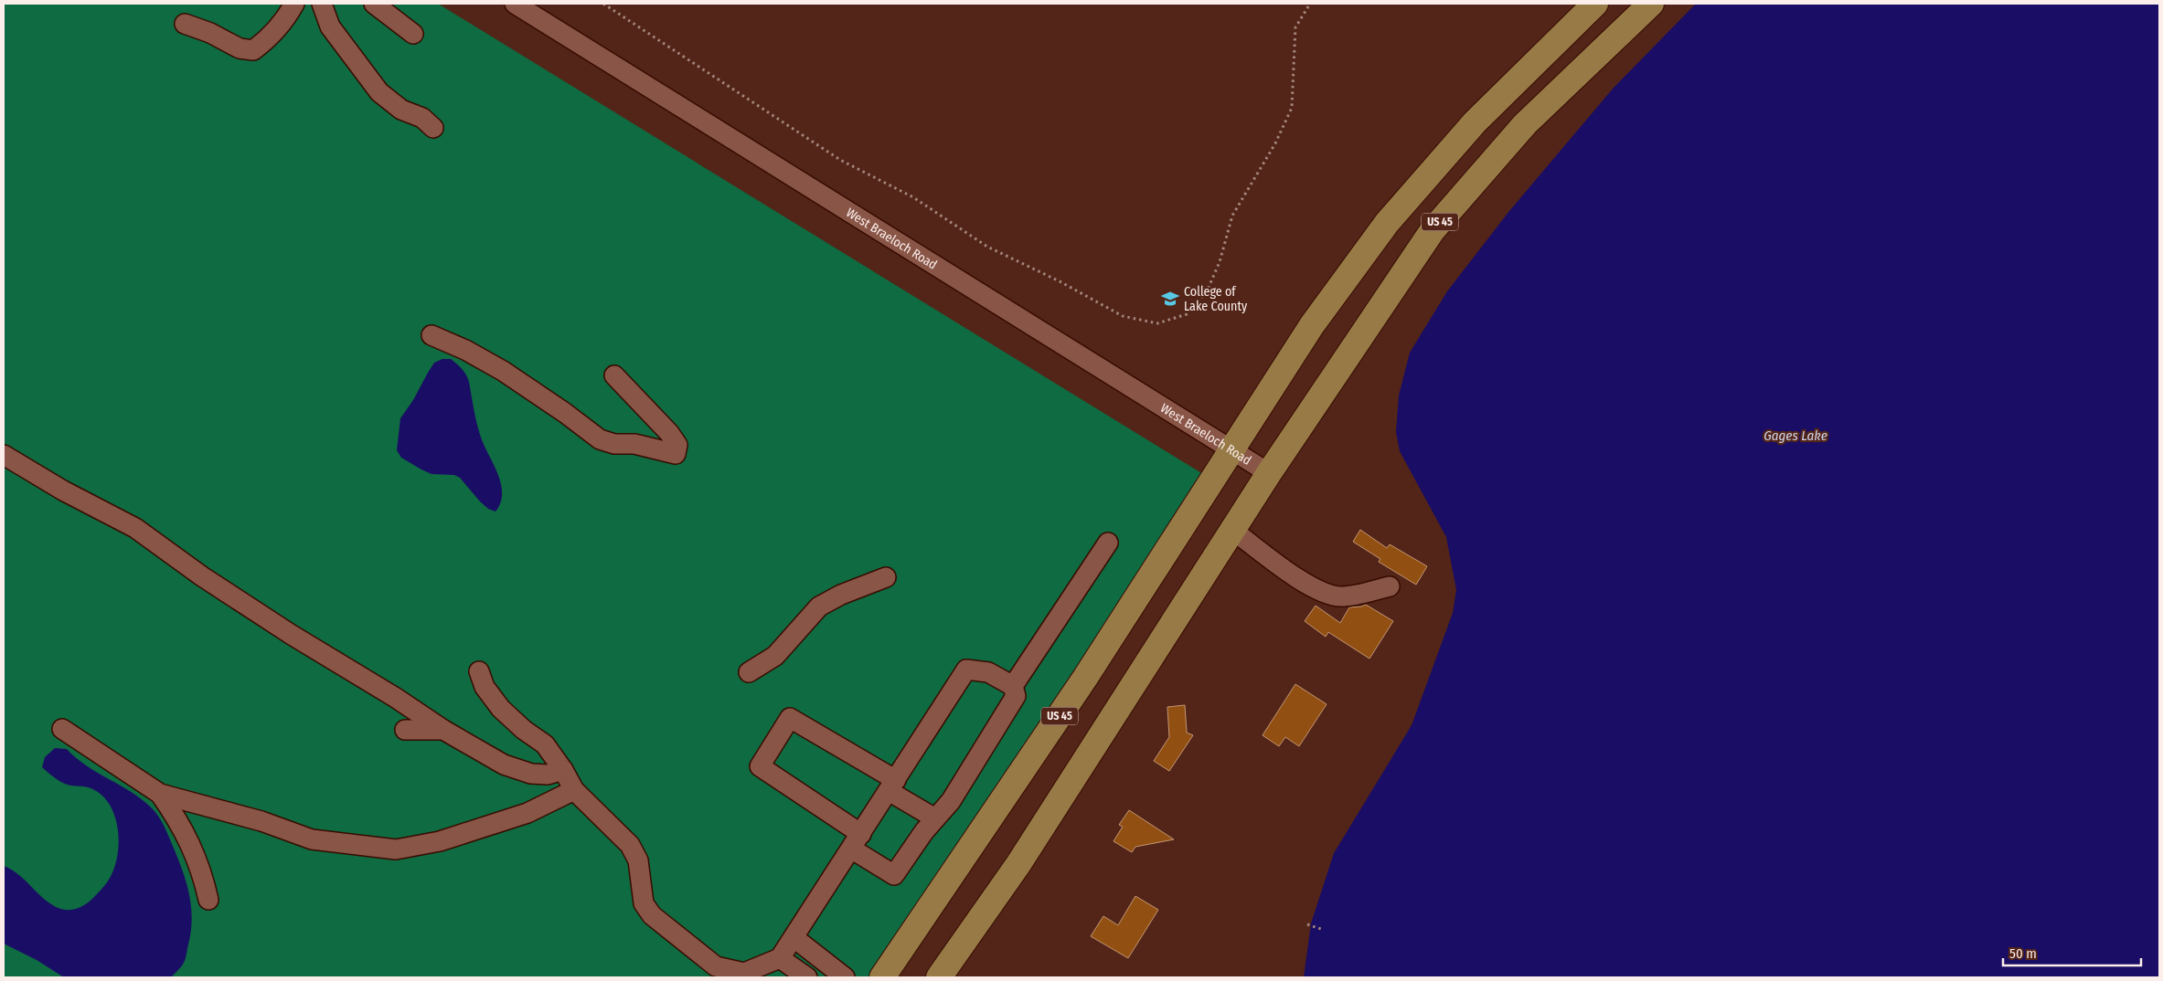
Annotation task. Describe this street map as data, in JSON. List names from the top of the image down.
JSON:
{
  "streets": {
    "main road": ["US 45"],
    "street": ["West Braeloch Road"]
  },
  "crossings": [
    ["US 45", "West Braeloch Road"]
  ],
  "water": ["Gages Lake"],
  "places": {
    "school or university": ["College of Lake County"]
  },
  "scale_bar": "50 m"
}
